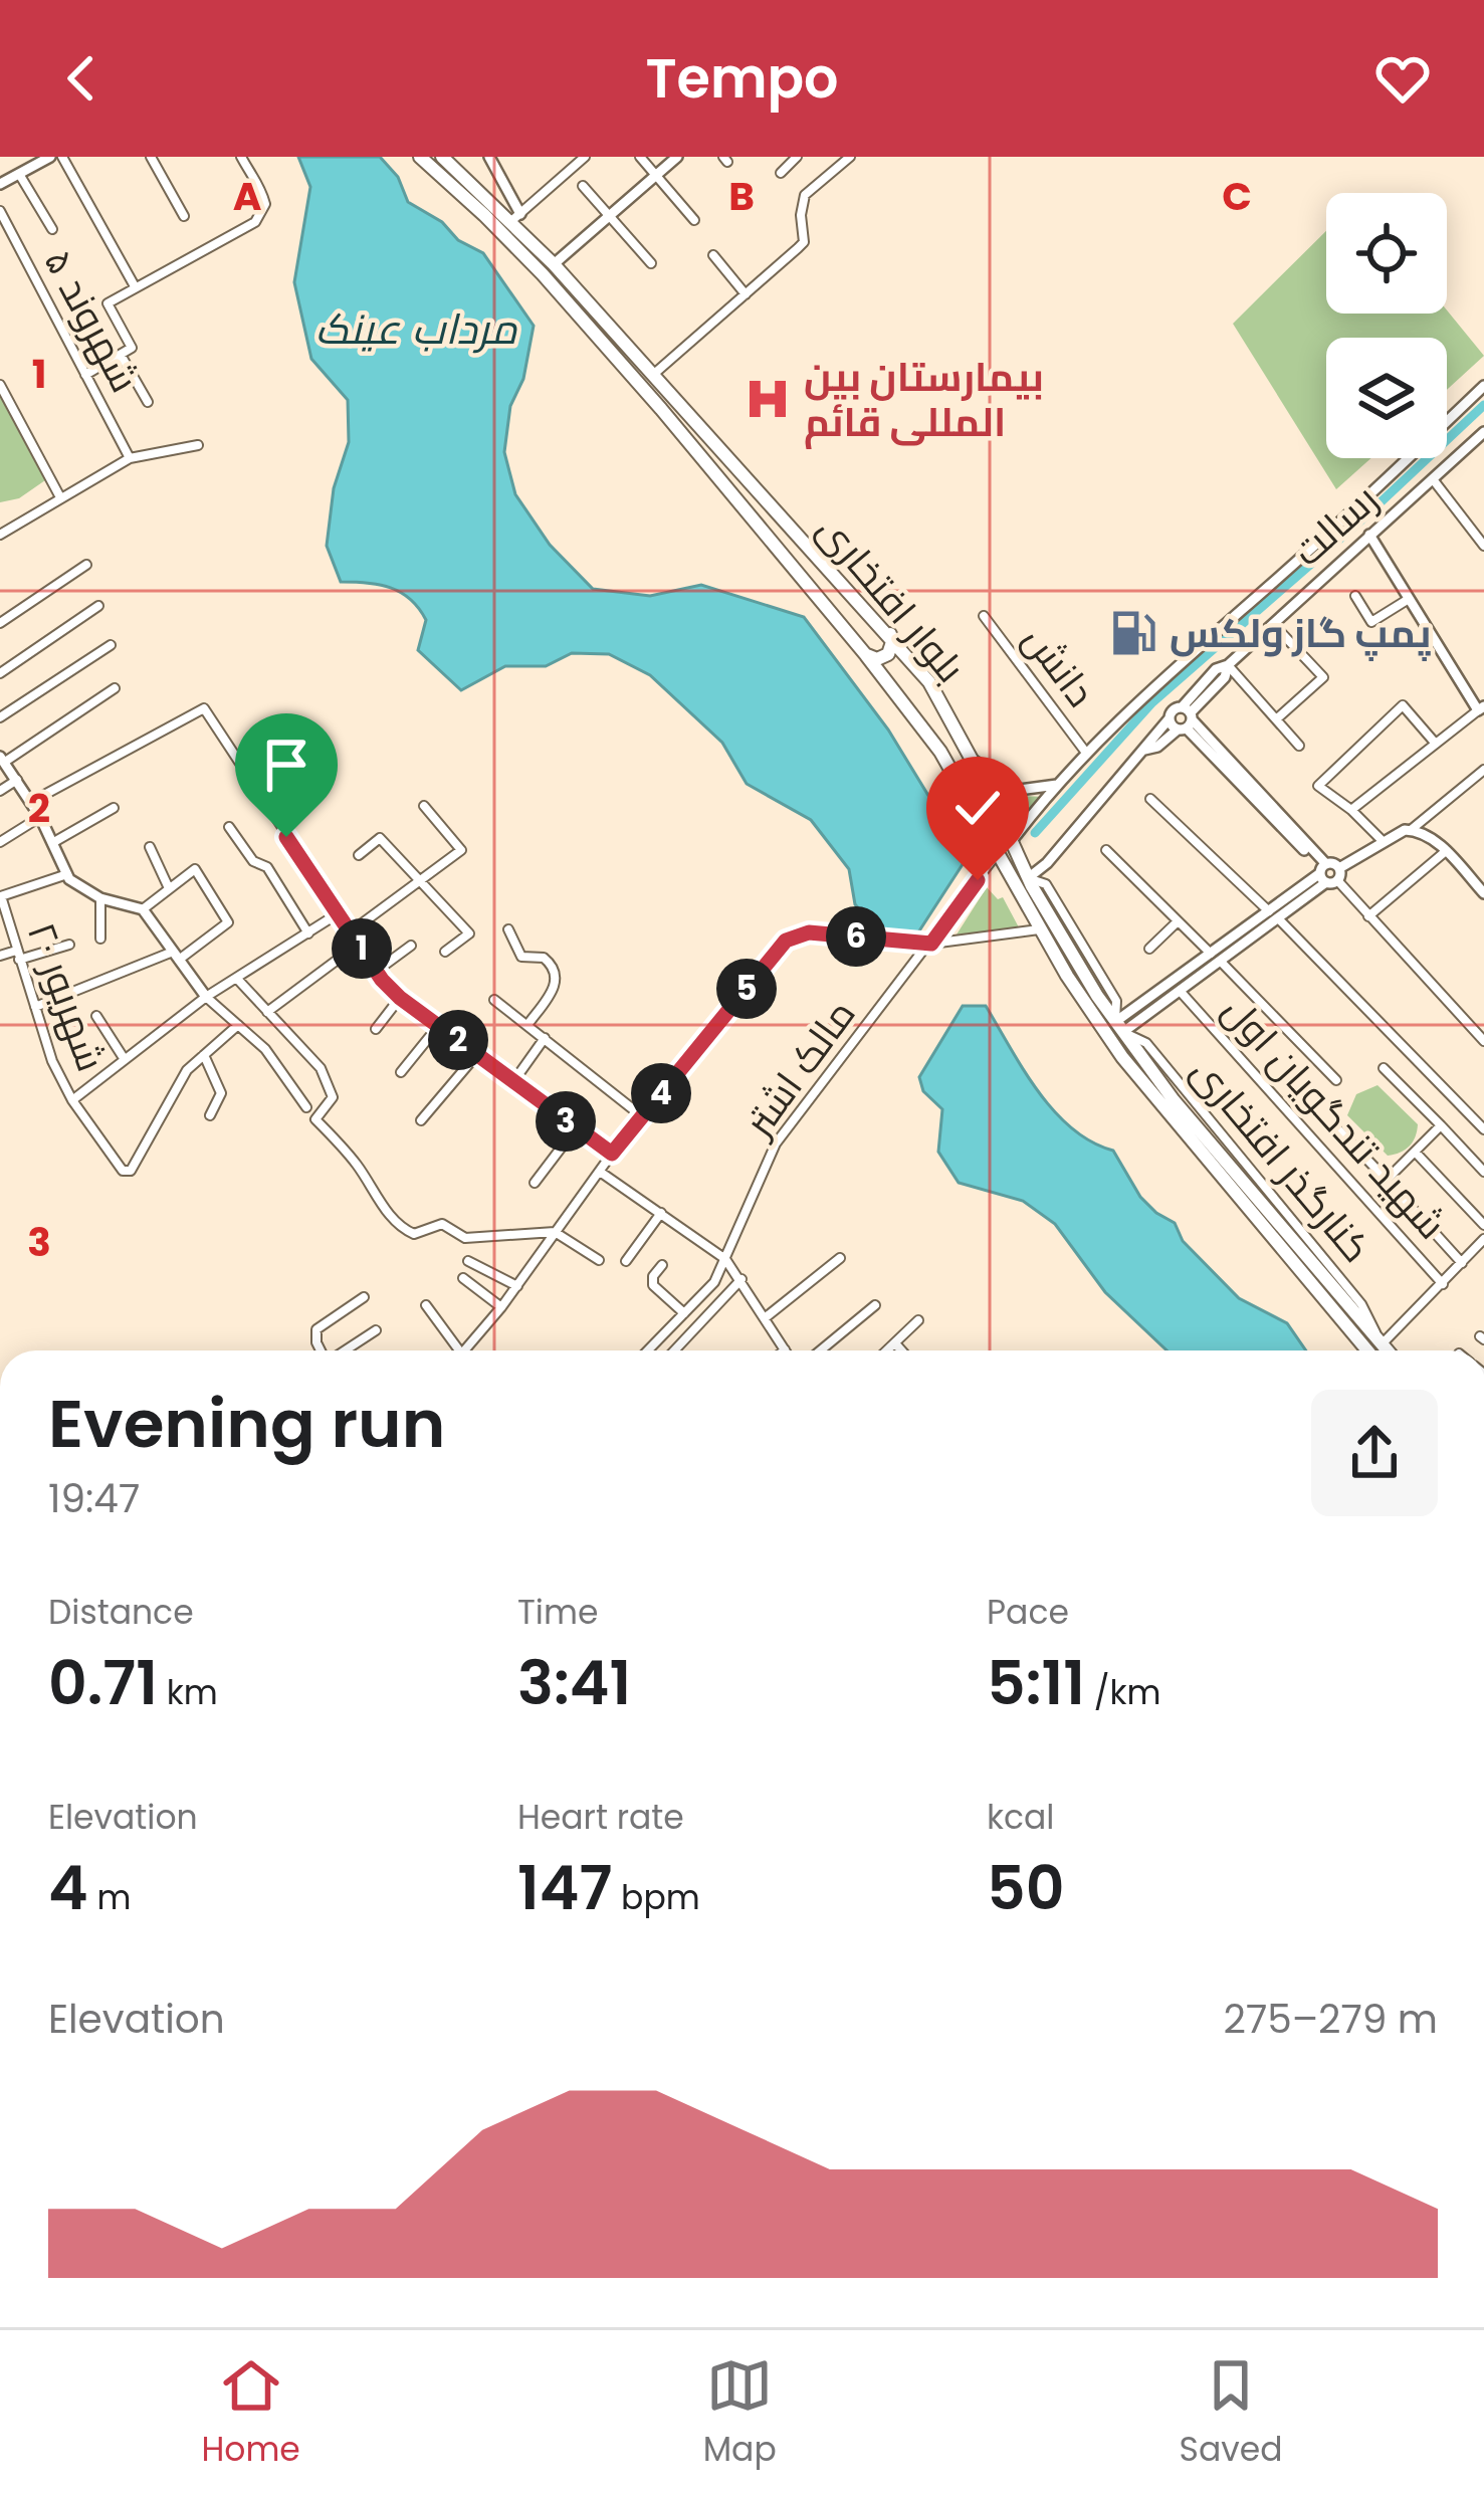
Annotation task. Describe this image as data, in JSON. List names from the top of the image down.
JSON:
{
  "streets": {
    "highway": ["بلوار افتخاری"],
    "street": [
      "شهروند ۵",
      "رسالت",
      "دانش",
      "شهریور ۲۰",
      "مالک اشتر",
      "شهید تندگویان اول"
    ]
  },
  "crossings": [
    ["رسالت", "بلوار افتخاری"],
    ["بلوار افتخاری", "مالک اشتر"]
  ],
  "water": ["مرداب عینک"],
  "places": {
    "hospital": ["بیمارستان بین المللی قائم"],
    "fuel station": ["پمپ گاز ولکس"]
  },
  "page": {
    "header": "Tempo",
    "pins": [
      "6",
      "1",
      "5",
      "2",
      "4",
      "3"
    ],
    "heading": ["Evening run", "19:47"],
    "stats": [
      ["Distance", "0.71 km"],
      ["Time", "3:41"],
      ["Pace", "5:11 /km"],
      ["Elevation", "4 m"],
      ["Heart rate", "147 bpm"],
      ["kcal", "50"]
    ],
    "chart": ["Elevation", "275–279 m"],
    "tabs": ["Home", "Map", "Saved"]
  },
  "grid": {
    "columns": ["A", "B", "C"],
    "rows": ["1", "2", "3"]
  }
}
